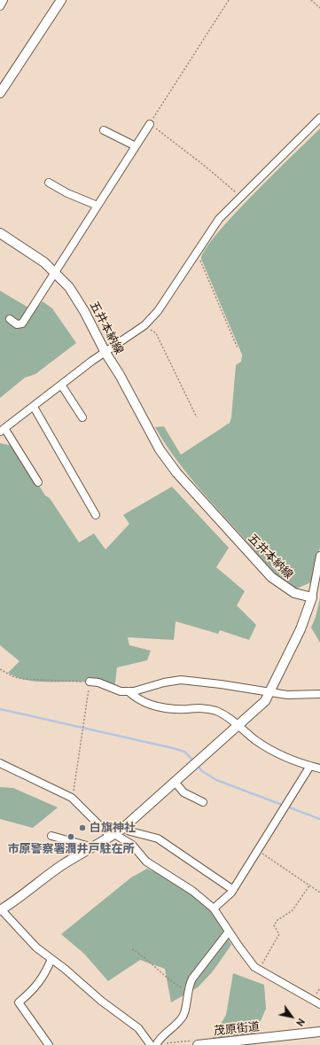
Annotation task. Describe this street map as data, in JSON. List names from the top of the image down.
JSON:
{
  "streets": {
    "main road": ["五井本納線", "茂原街道"]
  },
  "places": ["白旗神社", "市原警察署潤井戸駐在所"],
  "north": "bottom right"
}
